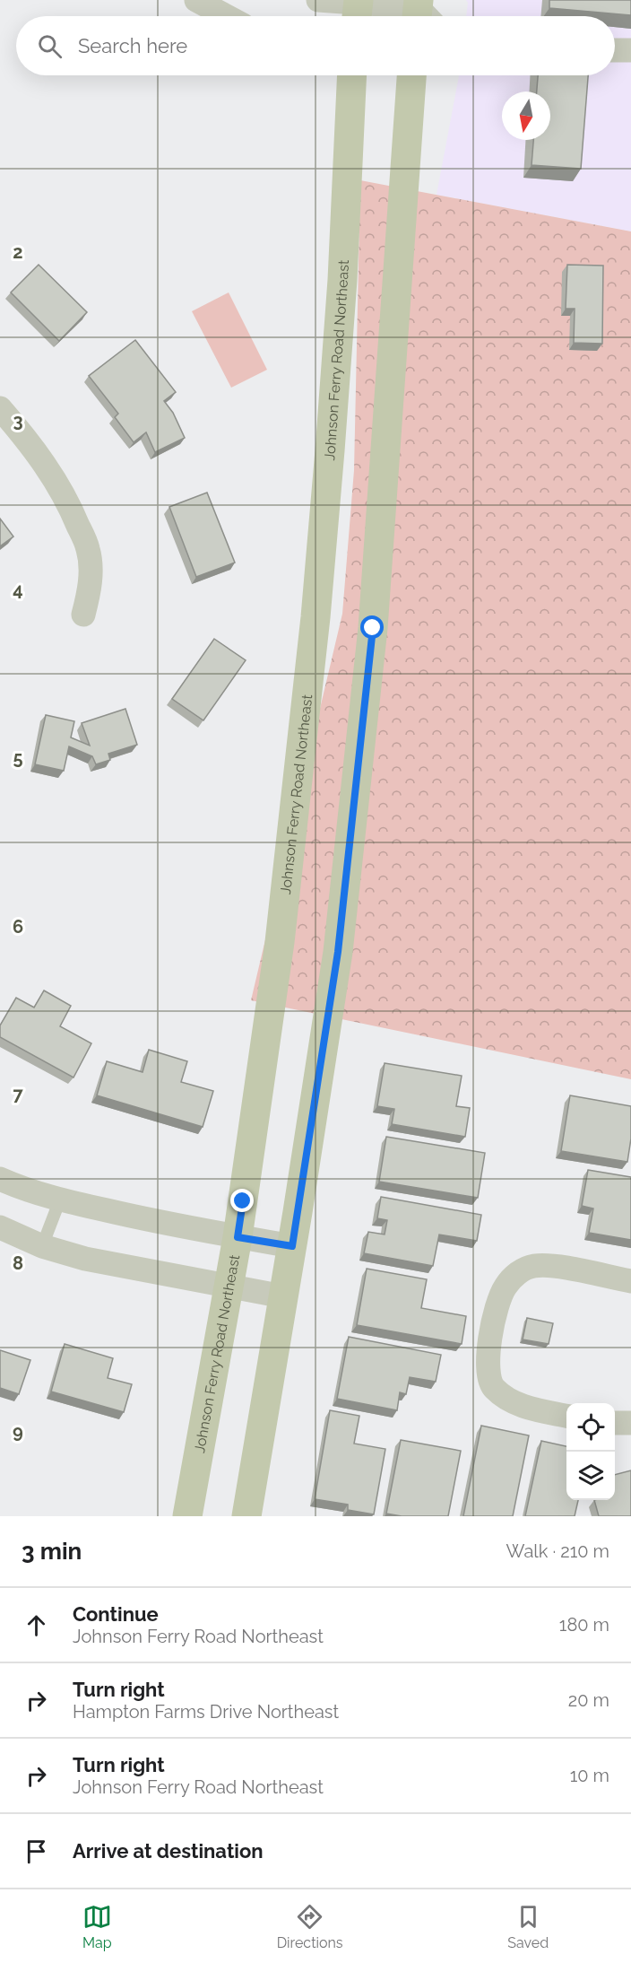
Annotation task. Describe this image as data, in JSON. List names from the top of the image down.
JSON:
{
  "streets": {
    "main road": ["Johnson Ferry Road Northeast"]
  },
  "north": "bottom",
  "page": {
    "search": "Search here",
    "heading": ["3 min", "Walk · 210 m"],
    "list": [
      ["Continue", "Johnson Ferry Road Northeast", "180 m"],
      ["Turn right", "Hampton Farms Drive Northeast", "20 m"],
      ["Turn right", "Johnson Ferry Road Northeast", "10 m"],
      "Arrive at destination"
    ],
    "nav": ["Map", "Directions", "Saved"]
  },
  "grid": {
    "rows": [
      "2",
      "3",
      "4",
      "5",
      "6",
      "7",
      "8",
      "9"
    ]
  }
}
